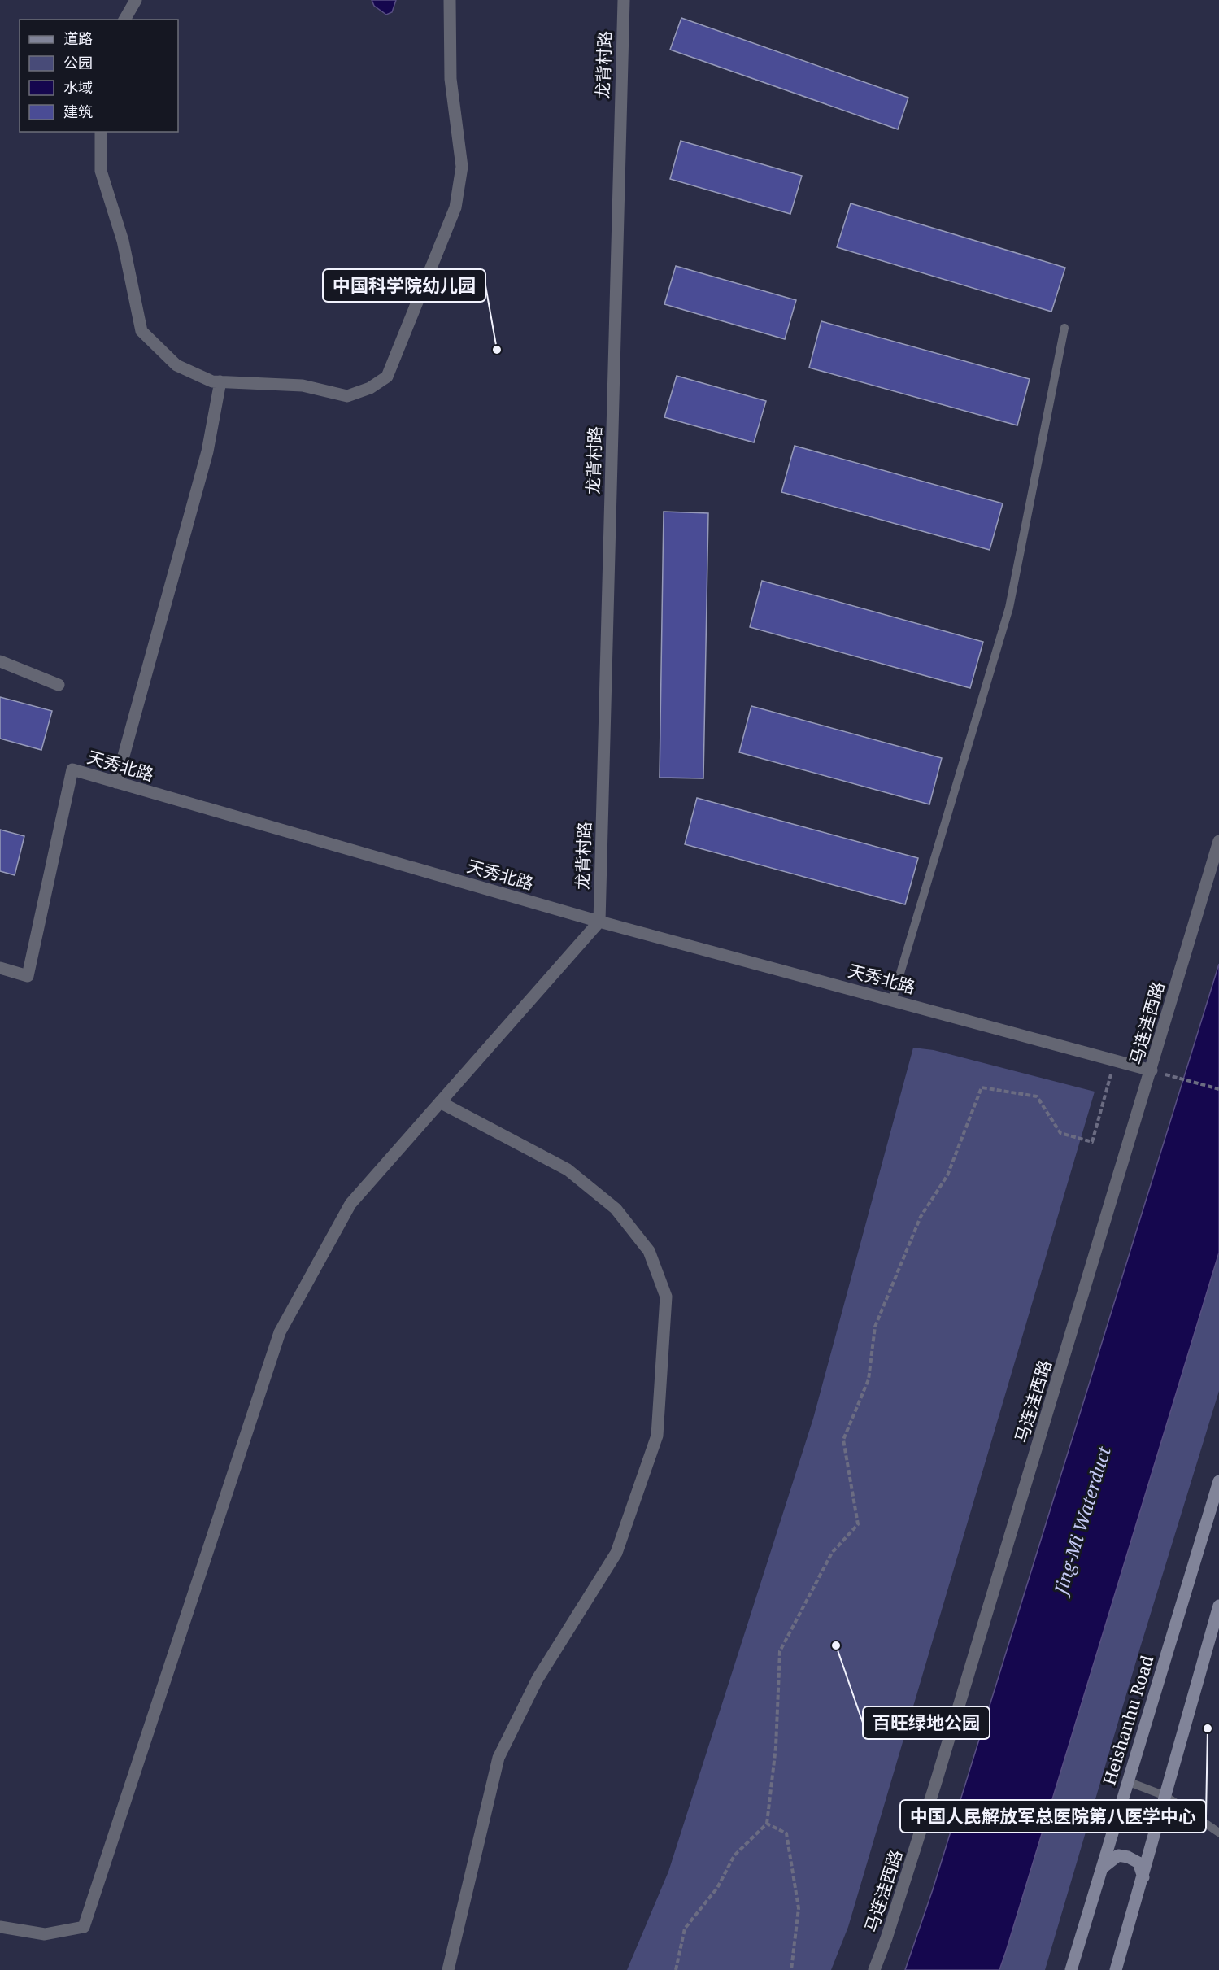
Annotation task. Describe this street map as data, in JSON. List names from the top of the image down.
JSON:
{
  "streets": {
    "main road": ["Heishanhu Road"],
    "street": ["龙背村路", "天秀北路", "马连洼西路"]
  },
  "crossings": [
    ["龙背村路", "天秀北路"],
    ["天秀北路", "马连洼西路"]
  ],
  "water": ["Jing-Mi Waterduct"],
  "places": ["中国科学院幼儿园", "百旺绿地公园", "中国人民解放军总医院第八医学中心"],
  "legend": [
    "道路",
    "公园",
    "水域",
    "建筑"
  ]
}
